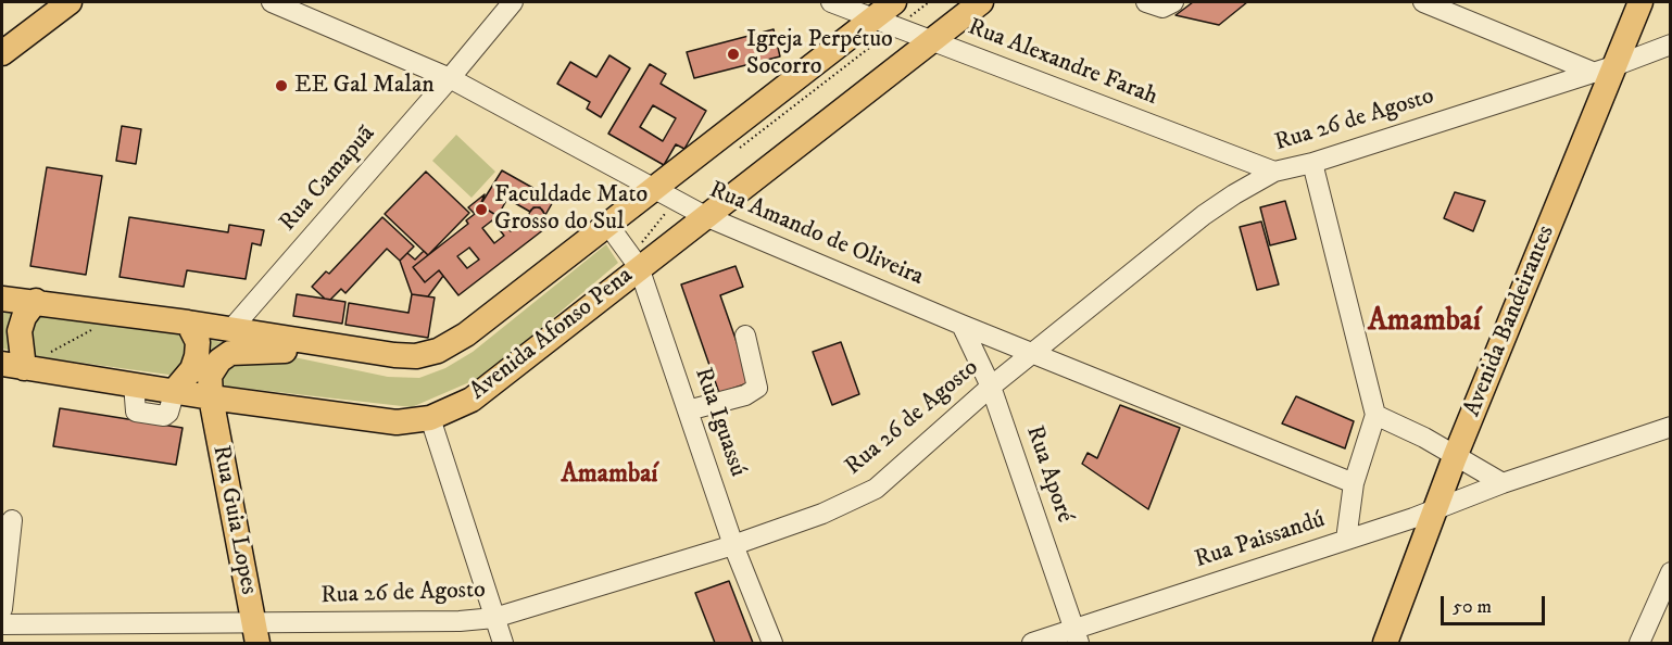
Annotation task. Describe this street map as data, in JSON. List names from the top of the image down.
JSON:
{
  "streets": {
    "main road": ["Avenida Bandeirantes", "Avenida Afonso Pena", "Rua Guia Lopes"],
    "street": [
      "Rua Alexandre Farah",
      "Rua 26 de Agosto",
      "Rua Camapuã",
      "Rua Amando de Oliveira",
      "Rua Iguassú",
      "Rua Aporé",
      "Rua Paissandú"
    ]
  },
  "crossings": [
    ["Rua Alexandre Farah", "Rua 26 de Agosto"],
    ["Rua Alexandre Farah", "Avenida Afonso Pena"],
    ["Rua 26 de Agosto", "Rua Amando de Oliveira"],
    ["Rua 26 de Agosto", "Avenida Bandeirantes"],
    ["Rua 26 de Agosto", "Rua Iguassú"],
    ["Rua 26 de Agosto", "Rua Aporé"],
    ["Rua 26 de Agosto", "Rua Guia Lopes"],
    ["Rua Camapuã", "Rua Amando de Oliveira"],
    ["Rua Amando de Oliveira", "Avenida Afonso Pena"],
    ["Rua Amando de Oliveira", "Rua Aporé"],
    ["Avenida Bandeirantes", "Rua Paissandú"],
    ["Avenida Afonso Pena", "Rua Iguassú"],
    ["Avenida Afonso Pena", "Rua Guia Lopes"],
    ["Rua Aporé", "Rua Paissandú"]
  ],
  "districts": ["Amambaí", "Amambaí"],
  "places": ["Igreja Perpétuo Socorro", "EE Gal Malan", "Faculdade Mato Grosso do Sul"],
  "scale_bar": "50 m"
}
